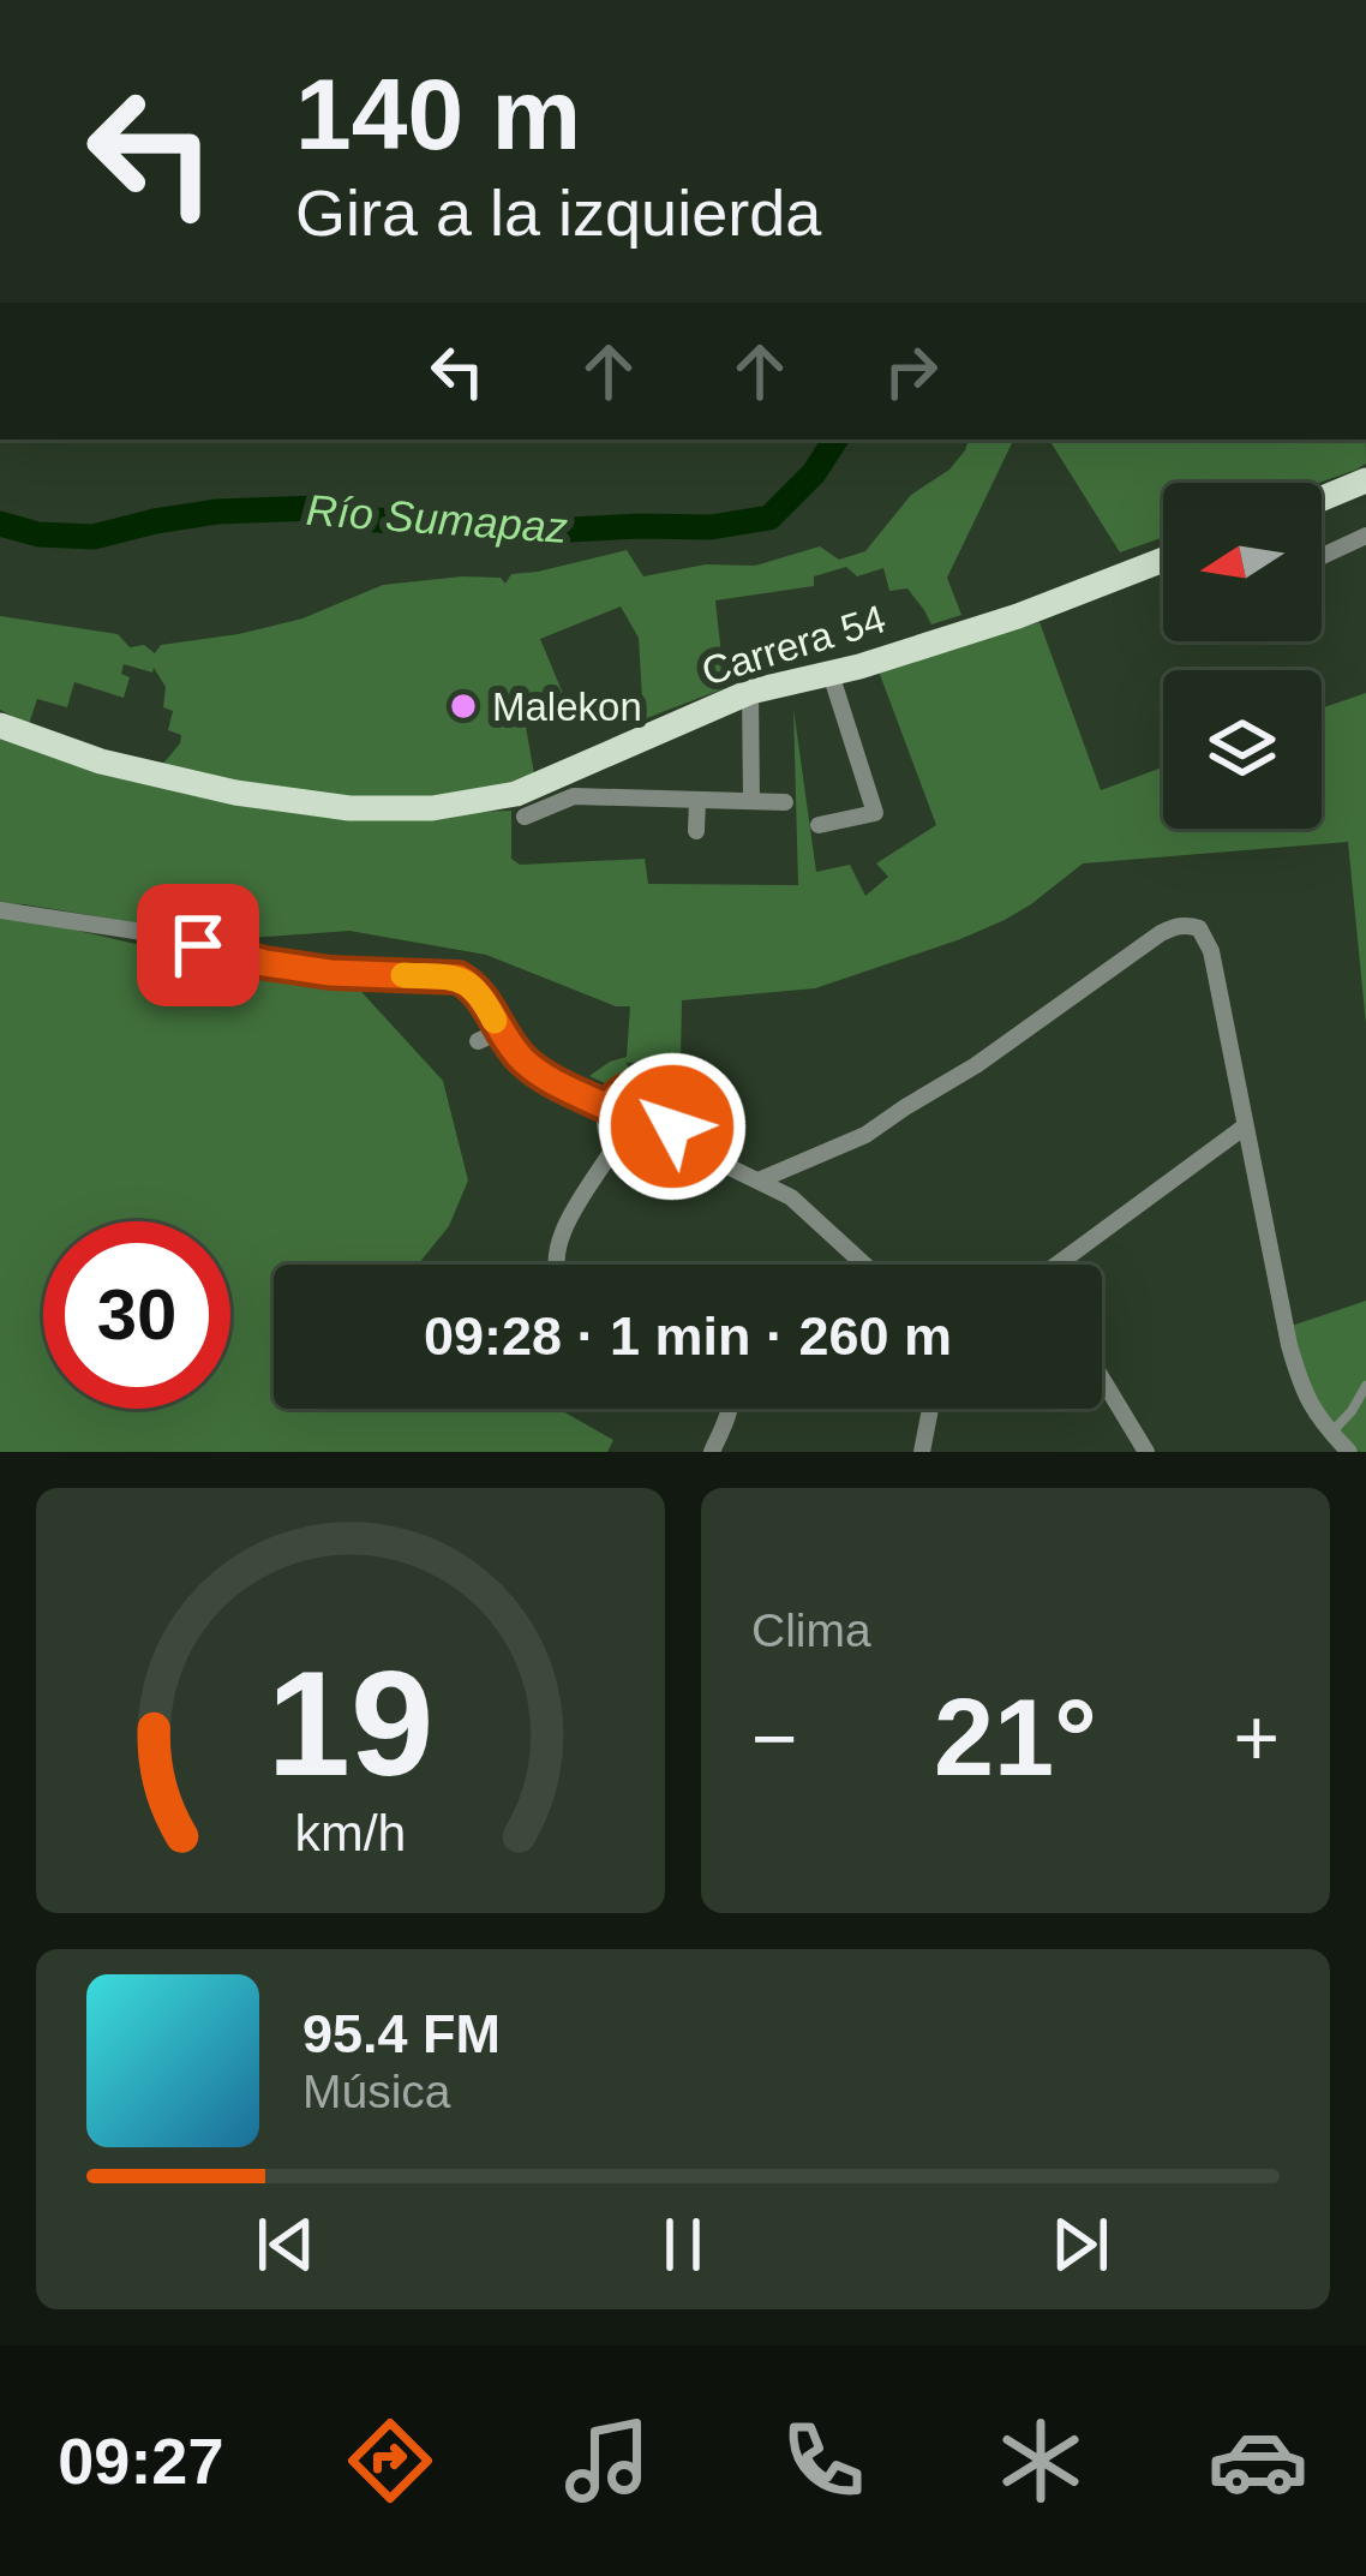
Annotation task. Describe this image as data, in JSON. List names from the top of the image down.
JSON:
{
  "streets": {
    "main road": ["Carrera 54"]
  },
  "water": ["Río Sumapaz"],
  "places": ["Malekon"],
  "north": "left",
  "page": {
    "turn": ["140 m", "Gira a la izquierda"],
    "limit": "30",
    "trip": "09:28 · 1 min · 260 m",
    "tile": "Clima",
    "heat": ["−", "21°", "+"],
    "song": ["95.4 FM", "Música"],
    "tabs": "09:27",
    "gauge": ["19", "km/h"]
  }
}
